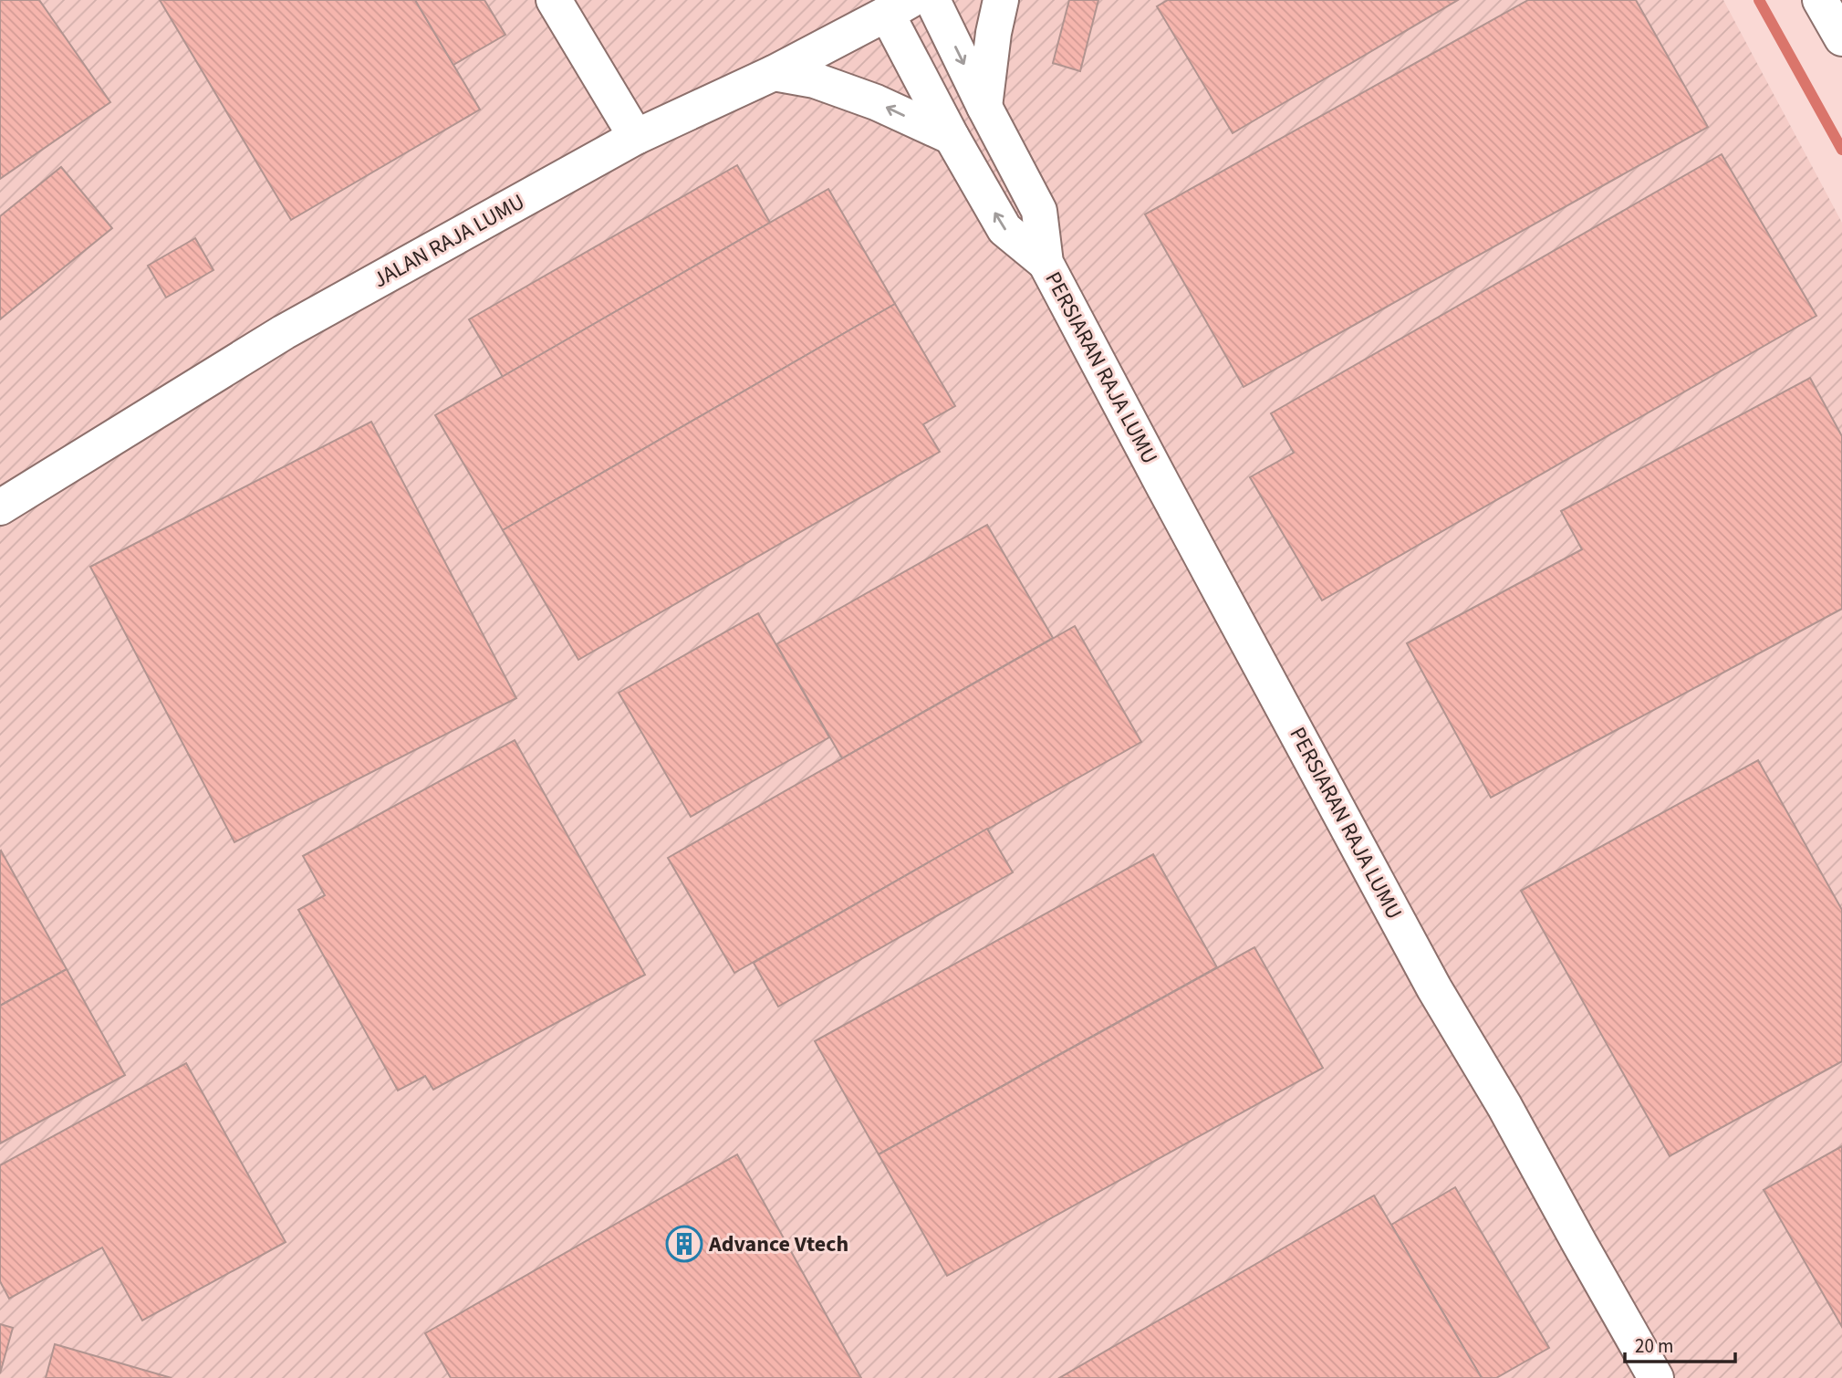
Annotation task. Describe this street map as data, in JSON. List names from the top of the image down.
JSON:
{
  "streets": {
    "street": ["JALAN RAJA LUMU", "PERSIARAN RAJA LUMU"]
  },
  "crossings": [
    ["JALAN RAJA LUMU", "PERSIARAN RAJA LUMU"]
  ],
  "places": {
    "building": ["Advance Vtech"]
  },
  "scale_bar": "20 m"
}
